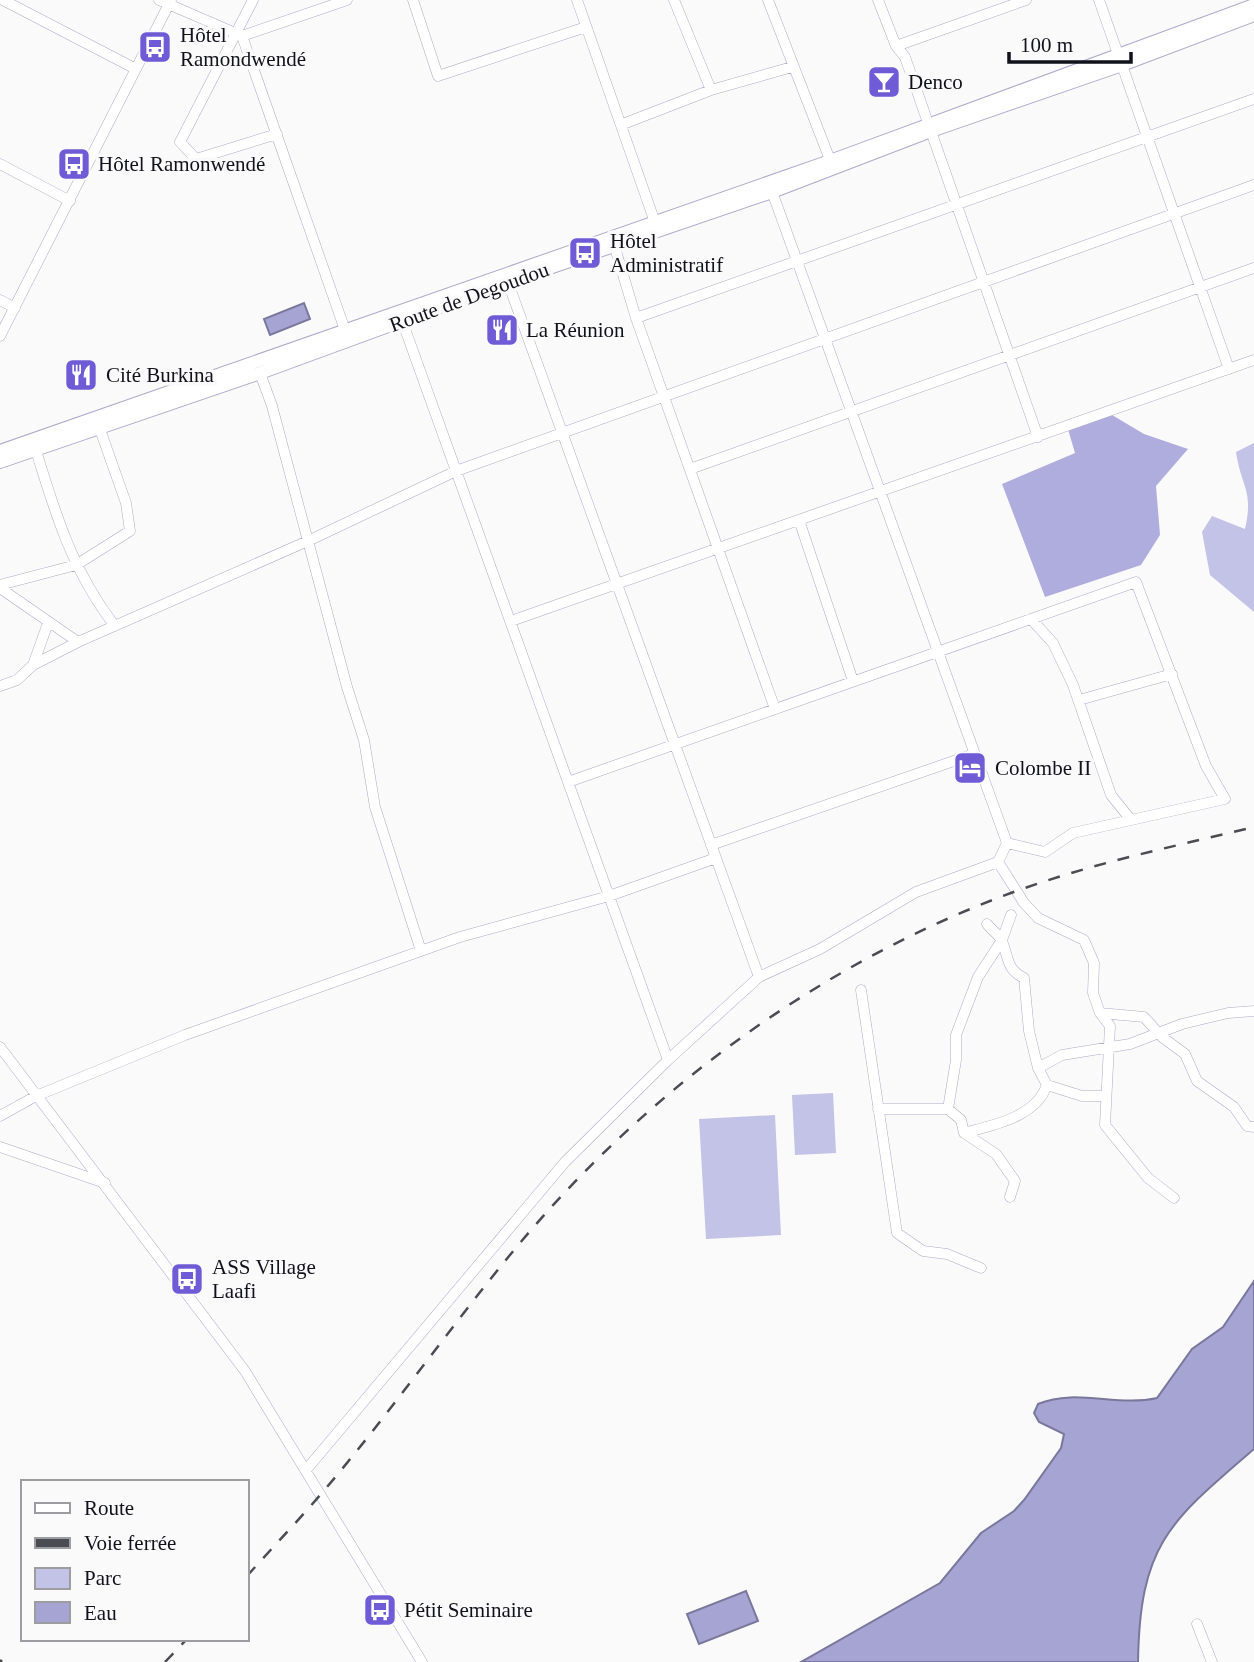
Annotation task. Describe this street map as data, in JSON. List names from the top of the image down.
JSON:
{
  "streets": {
    "main road": ["Route de Degoudou"]
  },
  "places": {
    "bus stop": [
      "Hôtel Ramondwendé",
      "Hôtel Ramonwendé",
      "Hôtel Administratif",
      "ASS Village Laafi",
      "Pétit Seminaire"
    ],
    "bar": ["Denco"],
    "restaurant": ["La Réunion", "Cité Burkina"],
    "hotel": ["Colombe II"]
  },
  "legend": [
    "Route",
    "Voie ferrée",
    "Parc",
    "Eau"
  ],
  "scale_bar": "100 m"
}
